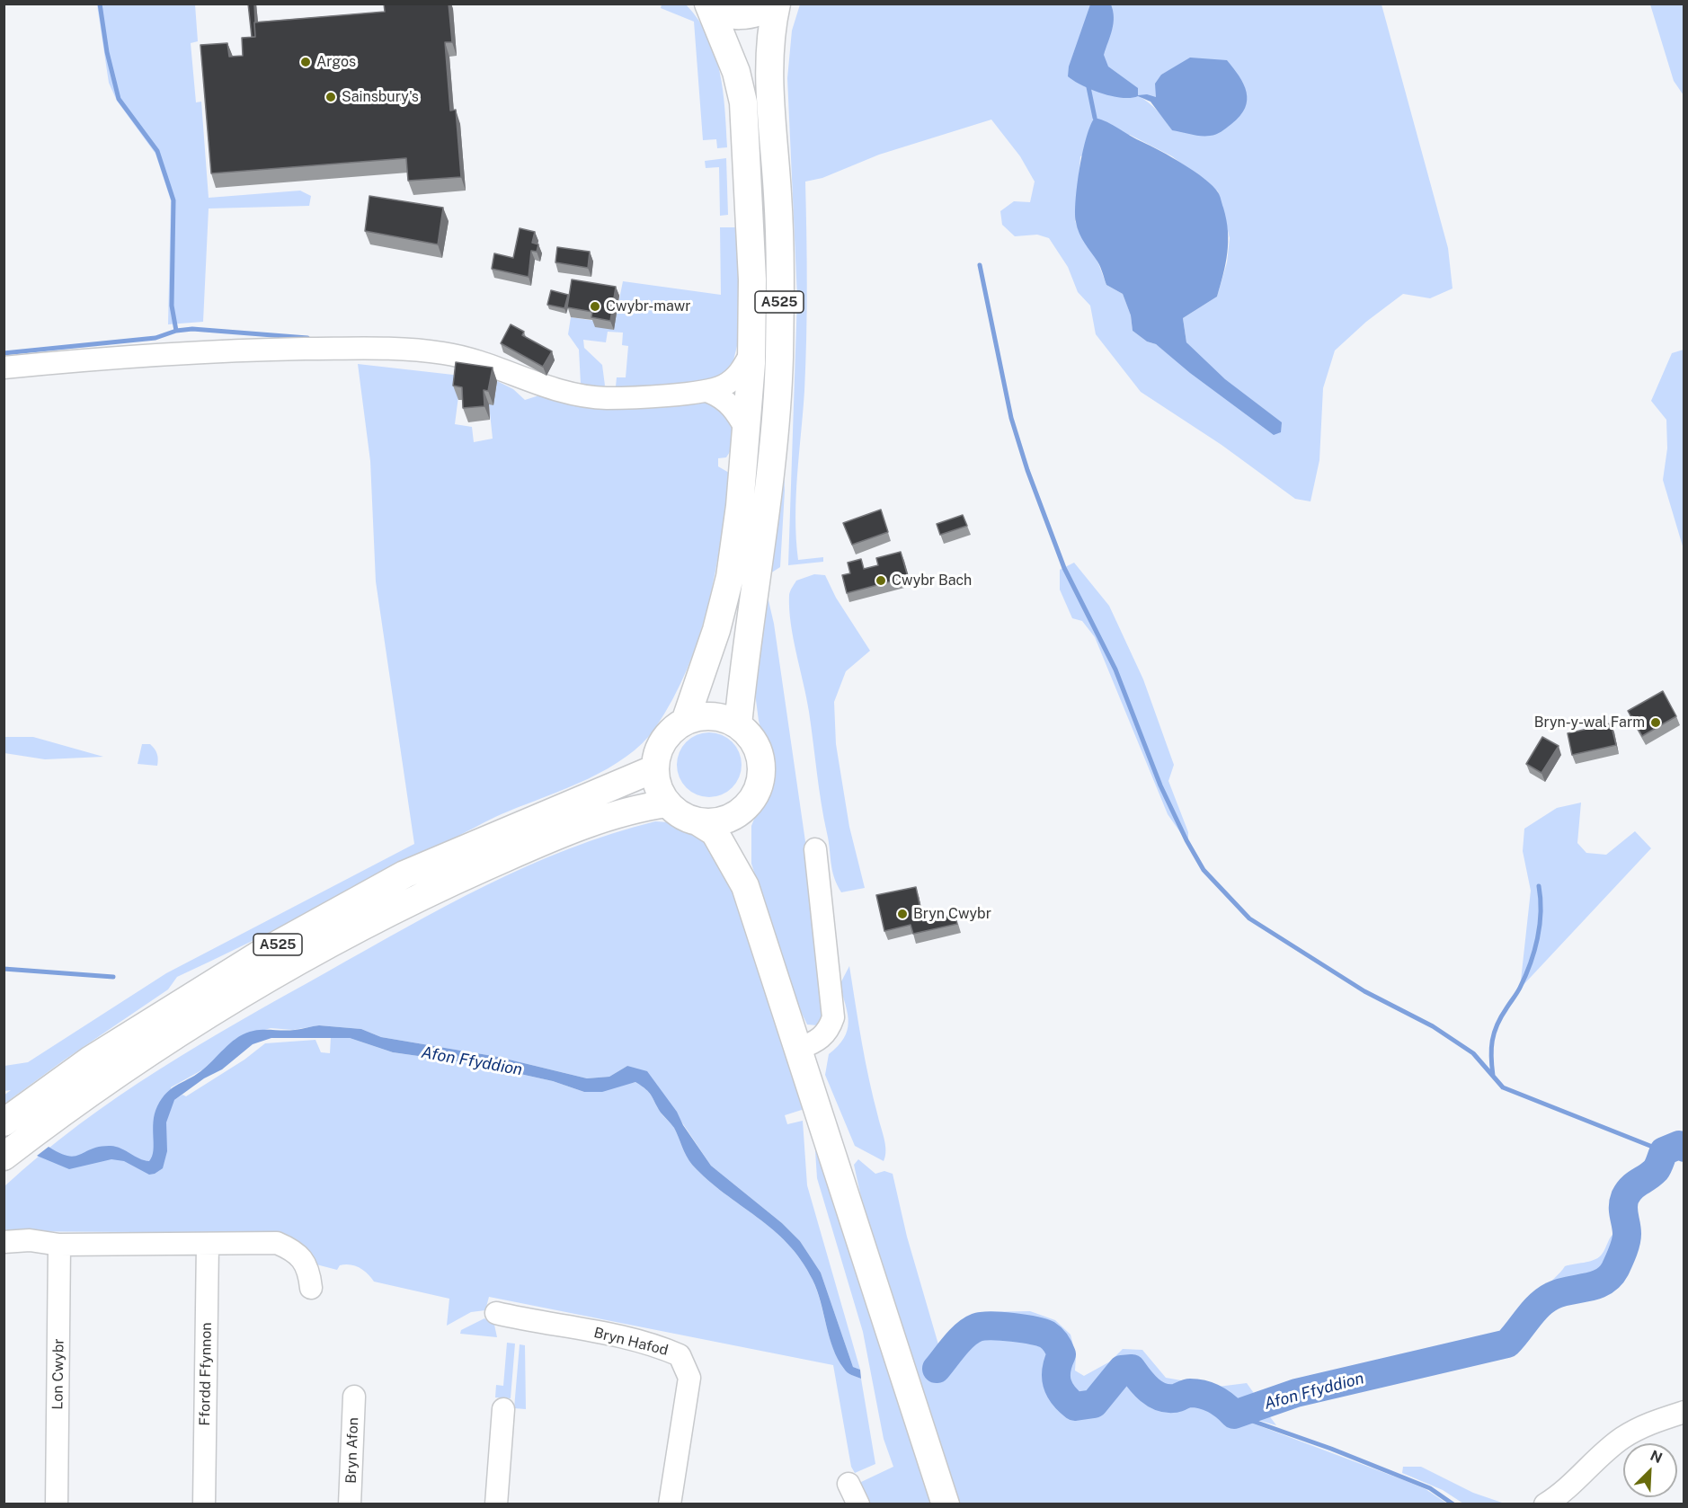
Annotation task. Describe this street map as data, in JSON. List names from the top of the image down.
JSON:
{
  "streets": {
    "main road": ["A525"],
    "street": [
      "Bryn Hafod",
      "Lon Cwybr",
      "Ffordd Ffynnon",
      "Bryn Afon"
    ]
  },
  "water": ["Afon Ffyddion"],
  "places": [
    "Argos",
    "Sainsbury's",
    "Cwybr-mawr",
    "Cwybr Bach",
    "Bryn-y-wal Farm",
    "Bryn Cwybr"
  ],
  "north": "top right"
}
